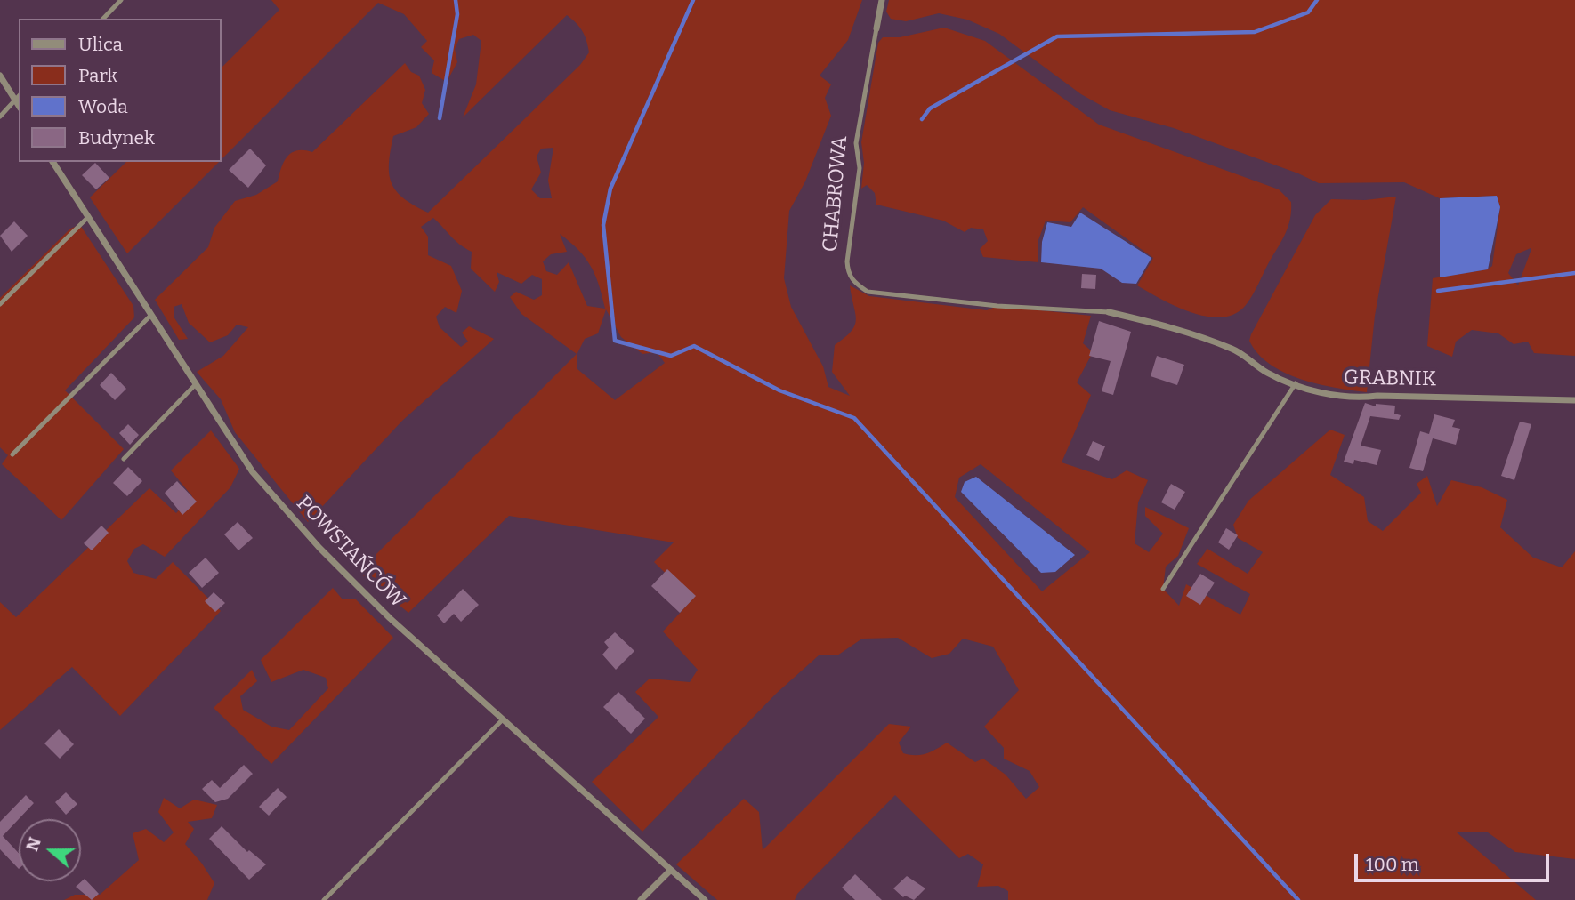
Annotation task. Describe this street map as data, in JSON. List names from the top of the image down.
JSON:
{
  "streets": {
    "street": ["CHABROWA", "GRABNIK", "POWSTAŃCÓW"]
  },
  "crossings": [
    ["CHABROWA", "GRABNIK"]
  ],
  "legend": [
    "Ulica",
    "Park",
    "Woda",
    "Budynek"
  ],
  "scale_bar": "100 m",
  "north": "left"
}
